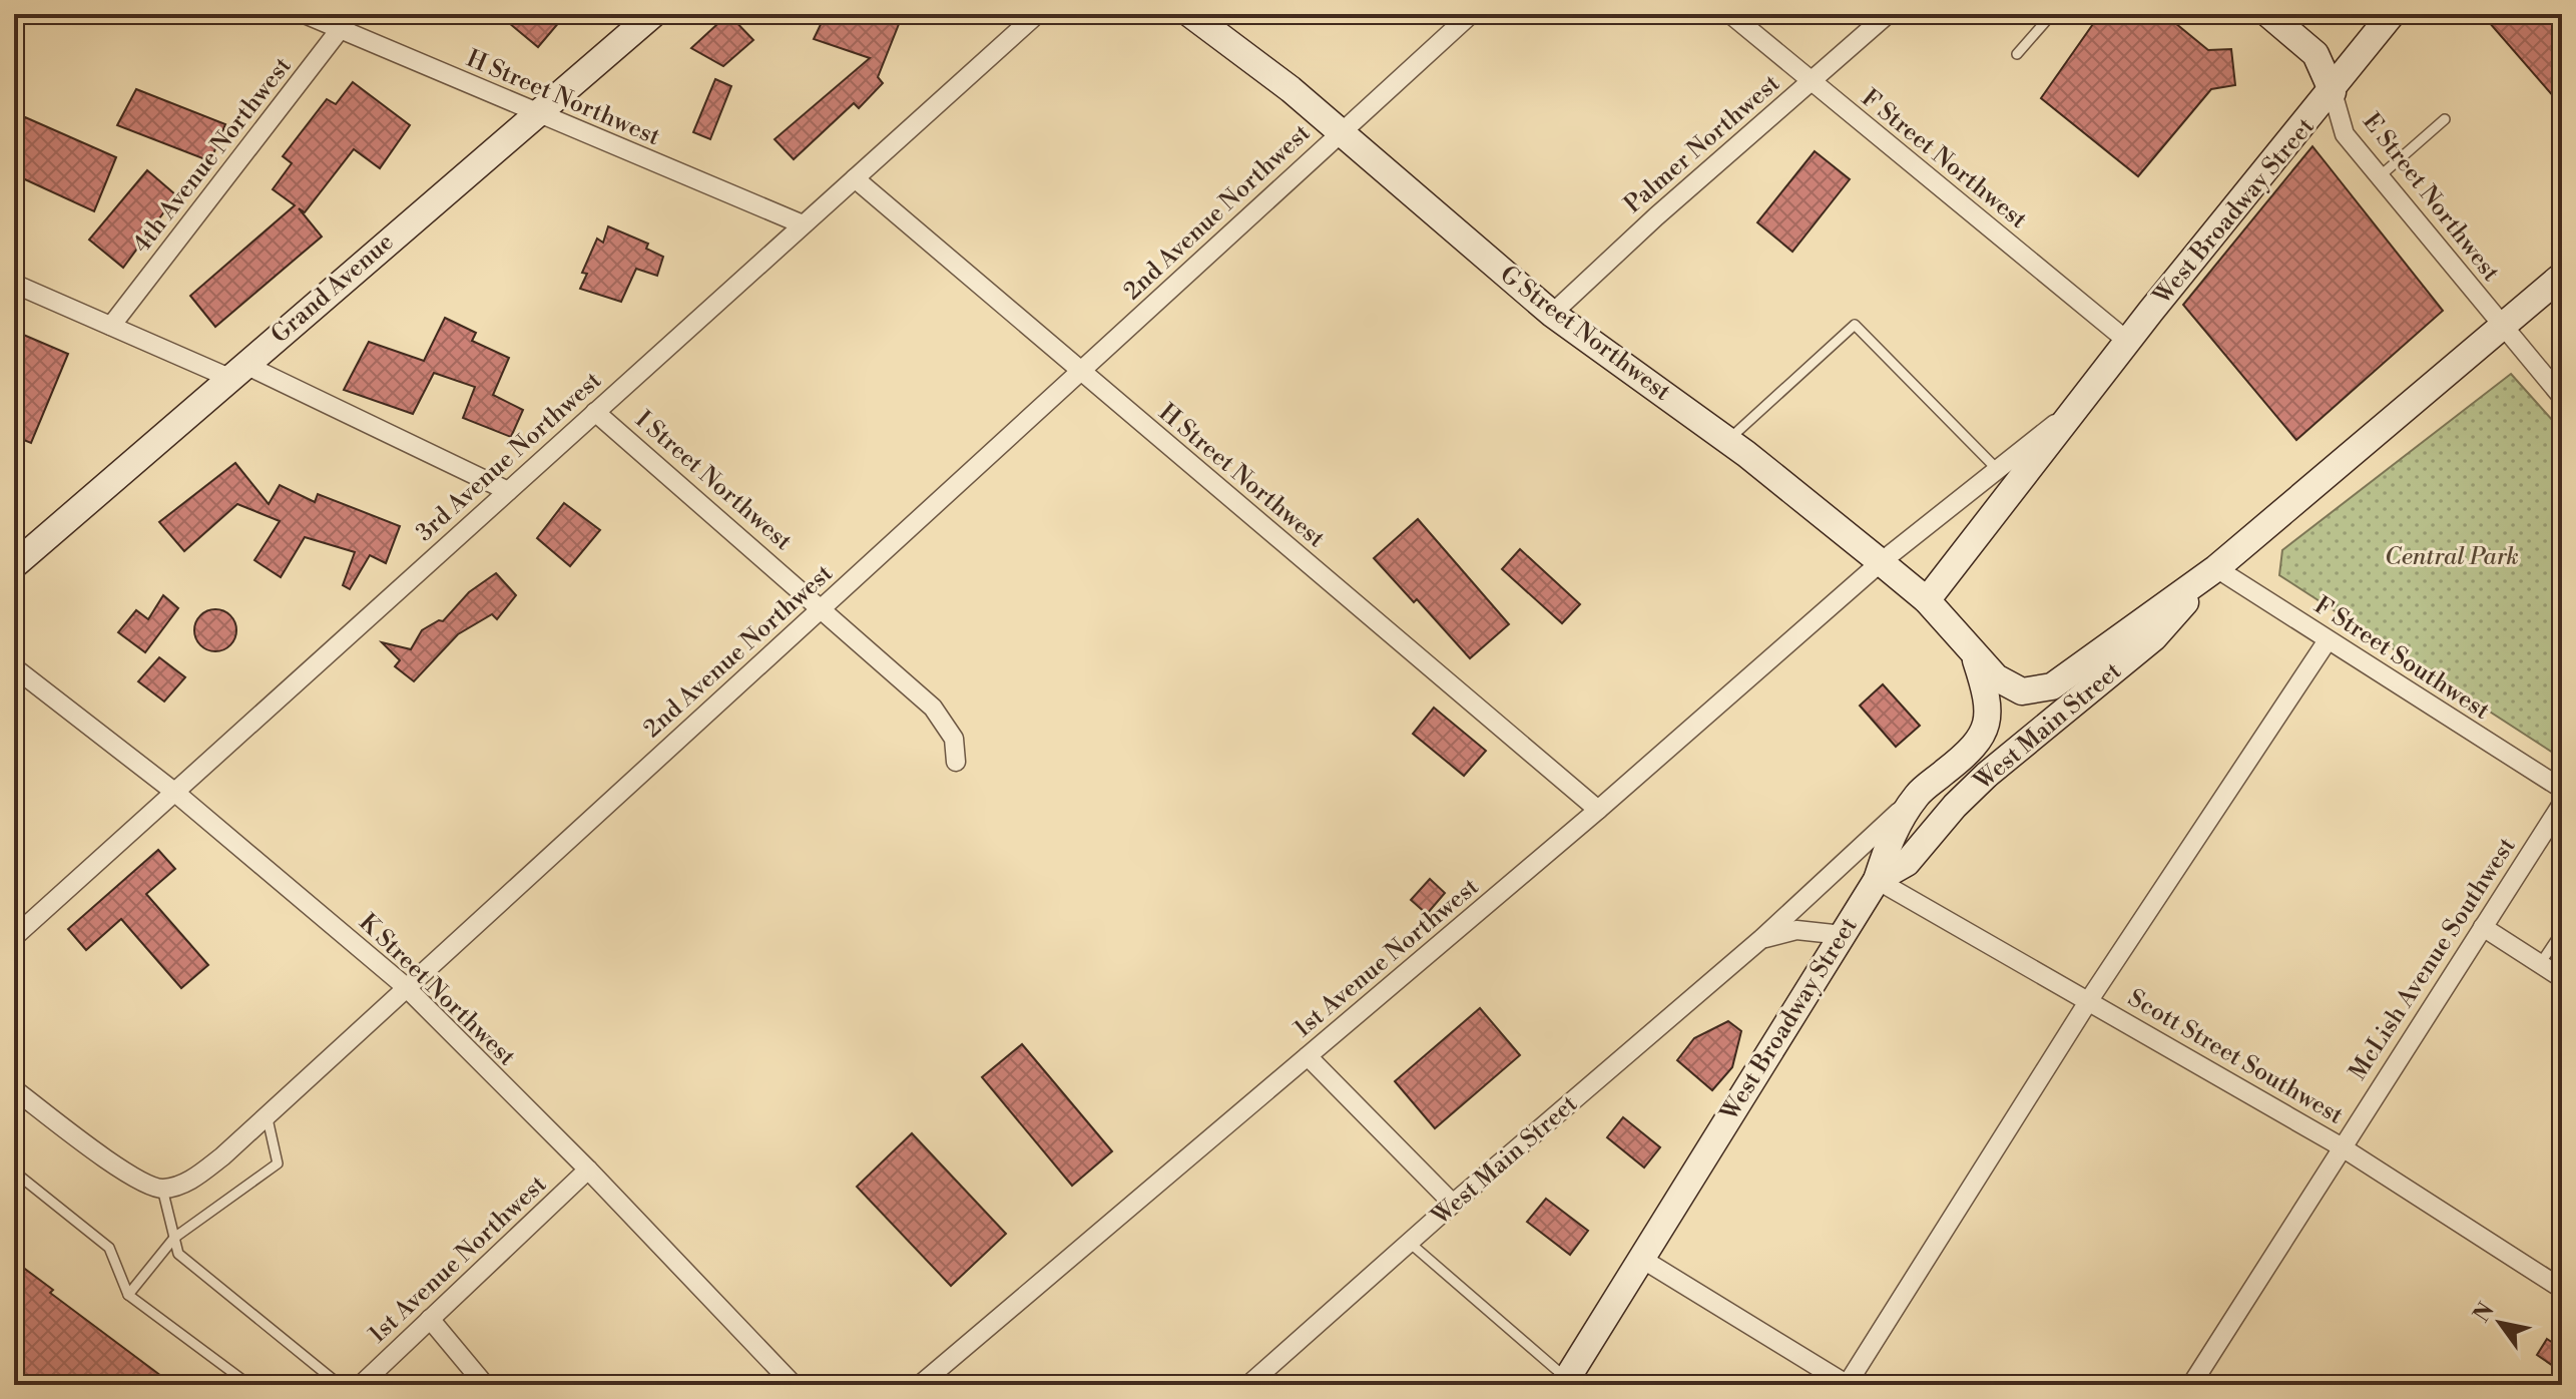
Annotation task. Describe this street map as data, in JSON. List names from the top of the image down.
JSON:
{
  "streets": {
    "main road": [
      "West Broadway Street",
      "Grand Avenue",
      "G Street Northwest",
      "West Main Street"
    ],
    "street": [
      "H Street Northwest",
      "Palmer Northwest",
      "4th Avenue Northwest",
      "F Street Northwest",
      "E Street Northwest",
      "2nd Avenue Northwest",
      "3rd Avenue Northwest",
      "I Street Northwest",
      "F Street Southwest",
      "1st Avenue Northwest",
      "McLish Avenue Southwest",
      "K Street Northwest",
      "Scott Street Southwest"
    ]
  },
  "crossings": [
    ["H Street Northwest", "4th Avenue Northwest"],
    ["H Street Northwest", "2nd Avenue Northwest"],
    ["H Street Northwest", "Grand Avenue"],
    ["H Street Northwest", "3rd Avenue Northwest"],
    ["H Street Northwest", "1st Avenue Northwest"],
    ["Palmer Northwest", "F Street Northwest"],
    ["Palmer Northwest", "G Street Northwest"],
    ["F Street Northwest", "West Broadway Street"],
    ["E Street Northwest", "West Broadway Street"],
    ["E Street Northwest", "West Main Street"],
    ["West Broadway Street", "G Street Northwest"],
    ["West Broadway Street", "West Main Street"],
    ["West Broadway Street", "1st Avenue Northwest"],
    ["West Broadway Street", "Scott Street Southwest"],
    ["2nd Avenue Northwest", "G Street Northwest"],
    ["2nd Avenue Northwest", "I Street Northwest"],
    ["2nd Avenue Northwest", "K Street Northwest"],
    ["G Street Northwest", "West Main Street"],
    ["G Street Northwest", "1st Avenue Northwest"],
    ["3rd Avenue Northwest", "I Street Northwest"],
    ["3rd Avenue Northwest", "K Street Northwest"],
    ["F Street Southwest", "West Main Street"],
    ["West Main Street", "Scott Street Southwest"],
    ["1st Avenue Northwest", "K Street Northwest"],
    ["McLish Avenue Southwest", "Scott Street Southwest"]
  ],
  "parks": ["Central Park"],
  "north": "top left"
}
